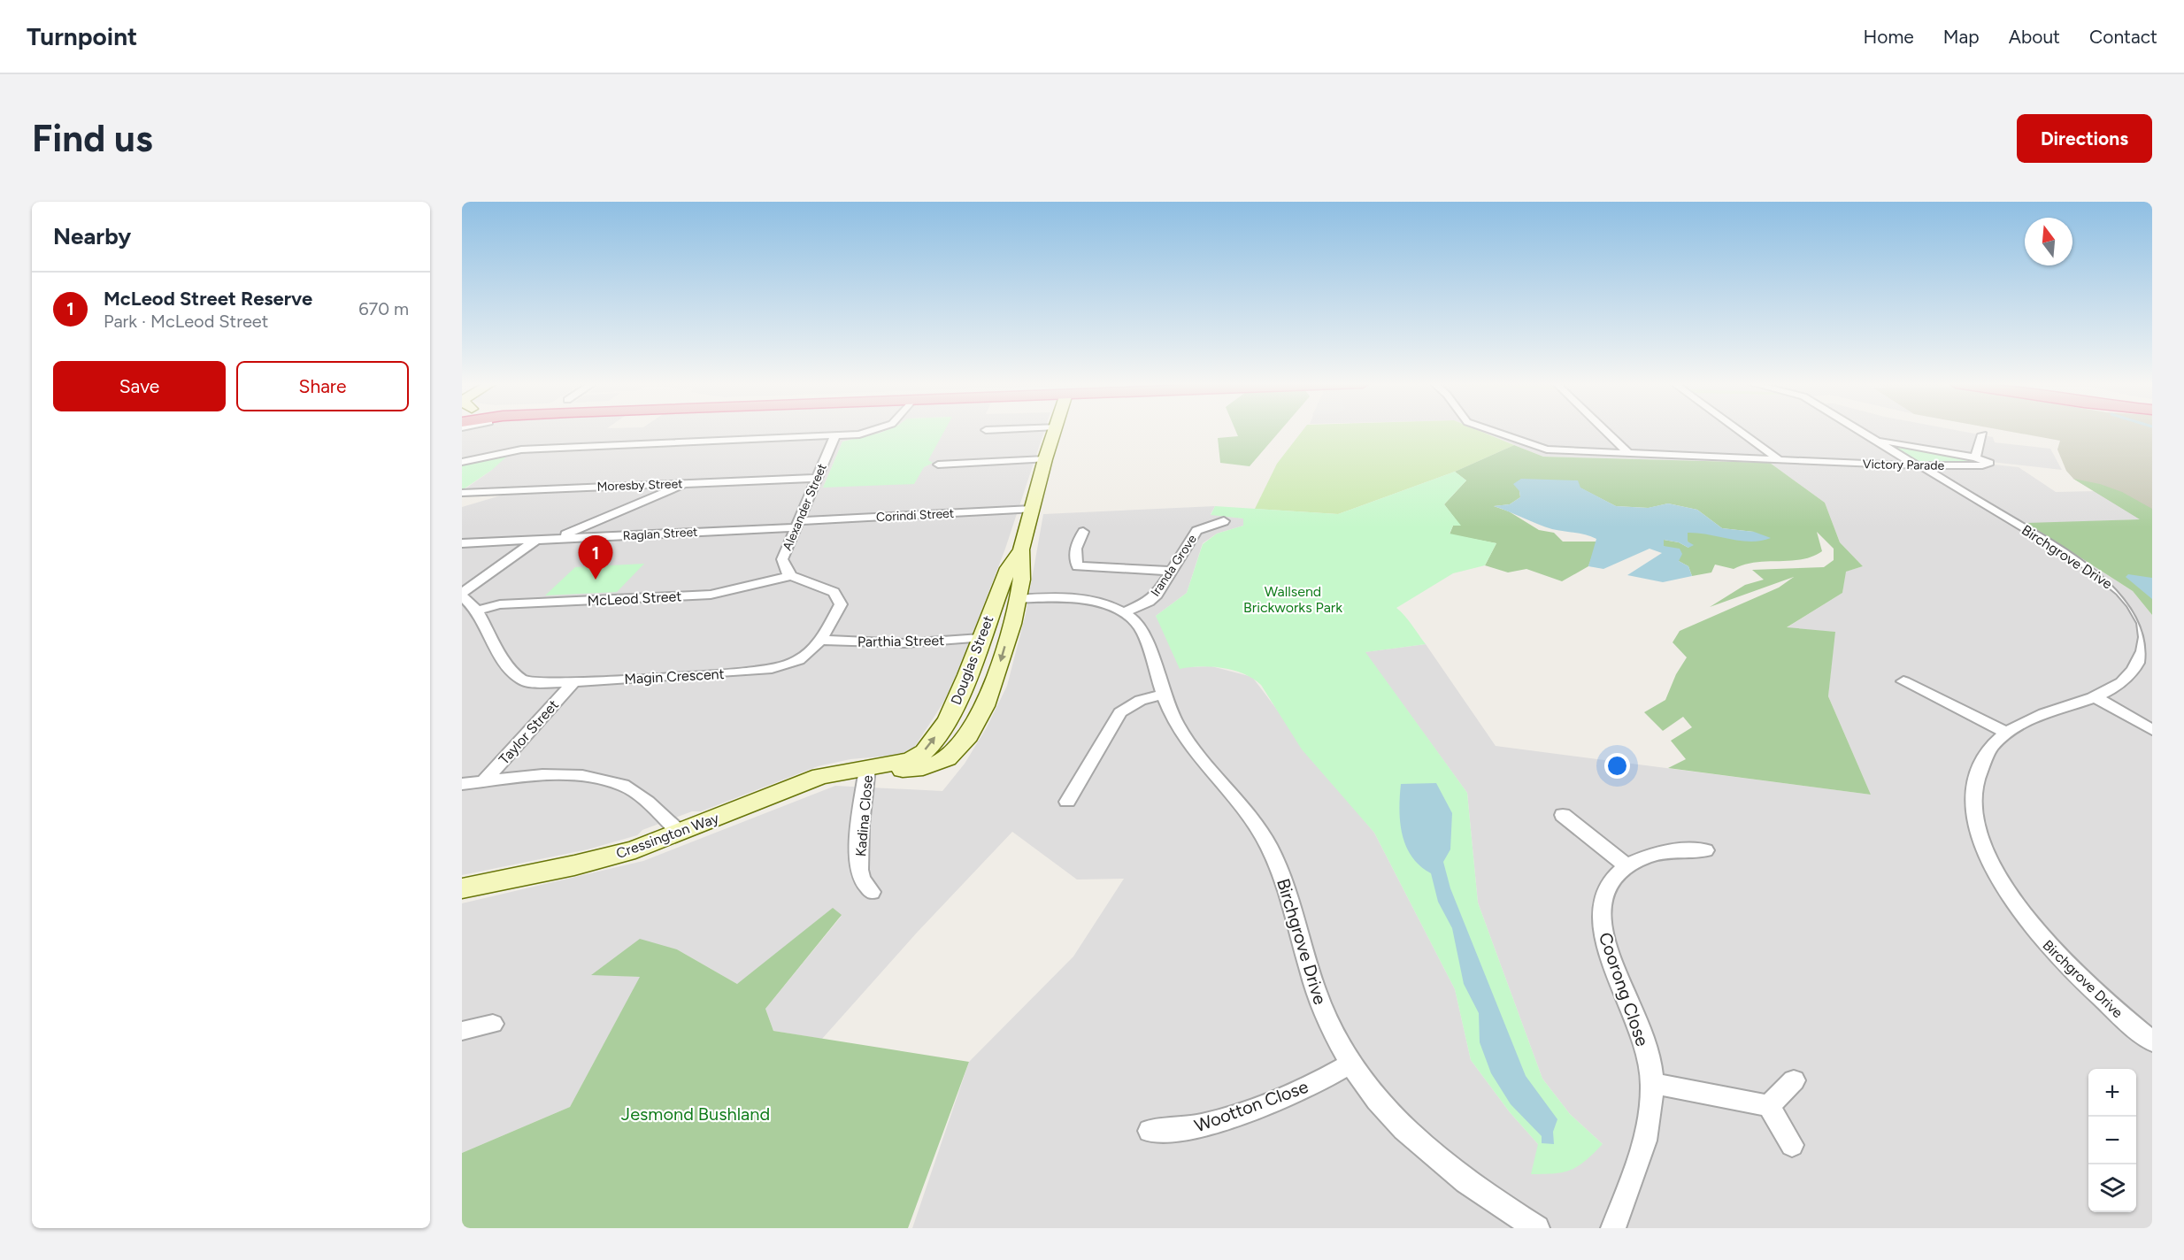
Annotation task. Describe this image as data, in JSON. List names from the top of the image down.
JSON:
{
  "streets": {
    "street": [
      "Victory Parade",
      "Moresby Street",
      "Alexander Street",
      "Corindi Street",
      "Raglan Street",
      "Birchgrove Drive",
      "Iranda Grove",
      "McLeod Street",
      "Parthia Street",
      "Douglas Street",
      "Magin Crescent",
      "Taylor Street",
      "Kadina Close",
      "Cressington Way",
      "Coorong Close",
      "Wootton Close"
    ]
  },
  "crossings": [
    ["Victory Parade", "Birchgrove Drive"],
    ["Moresby Street", "Alexander Street"],
    ["Alexander Street", "Corindi Street"],
    ["Alexander Street", "Raglan Street"],
    ["Alexander Street", "McLeod Street"],
    ["Alexander Street", "Magin Crescent"],
    ["Corindi Street", "Raglan Street"],
    ["Corindi Street", "Douglas Street"],
    ["Birchgrove Drive", "Iranda Grove"],
    ["Birchgrove Drive", "Douglas Street"],
    ["Birchgrove Drive", "Wootton Close"],
    ["McLeod Street", "Magin Crescent"],
    ["Parthia Street", "Douglas Street"],
    ["Parthia Street", "Magin Crescent"],
    ["Douglas Street", "Kadina Close"],
    ["Douglas Street", "Cressington Way"],
    ["Magin Crescent", "Taylor Street"],
    ["Kadina Close", "Cressington Way"]
  ],
  "parks": ["Wallsend Brickworks Park", "Jesmond Bushland"],
  "north": "top",
  "page": {
    "header": "Turnpoint",
    "nav": [
      "Home",
      "Map",
      "About",
      "Contact"
    ],
    "buttons": [
      "Directions",
      ["Save", "Share"]
    ],
    "title": "Find us",
    "heading": "Nearby",
    "list": [
      {
        "mark": "1",
        "name": "McLeod Street Reserve",
        "note": "Park · McLeod Street",
        "value": "670 m"
      }
    ],
    "pins": "1",
    "map_buttons": ["+", "−"]
  }
}
